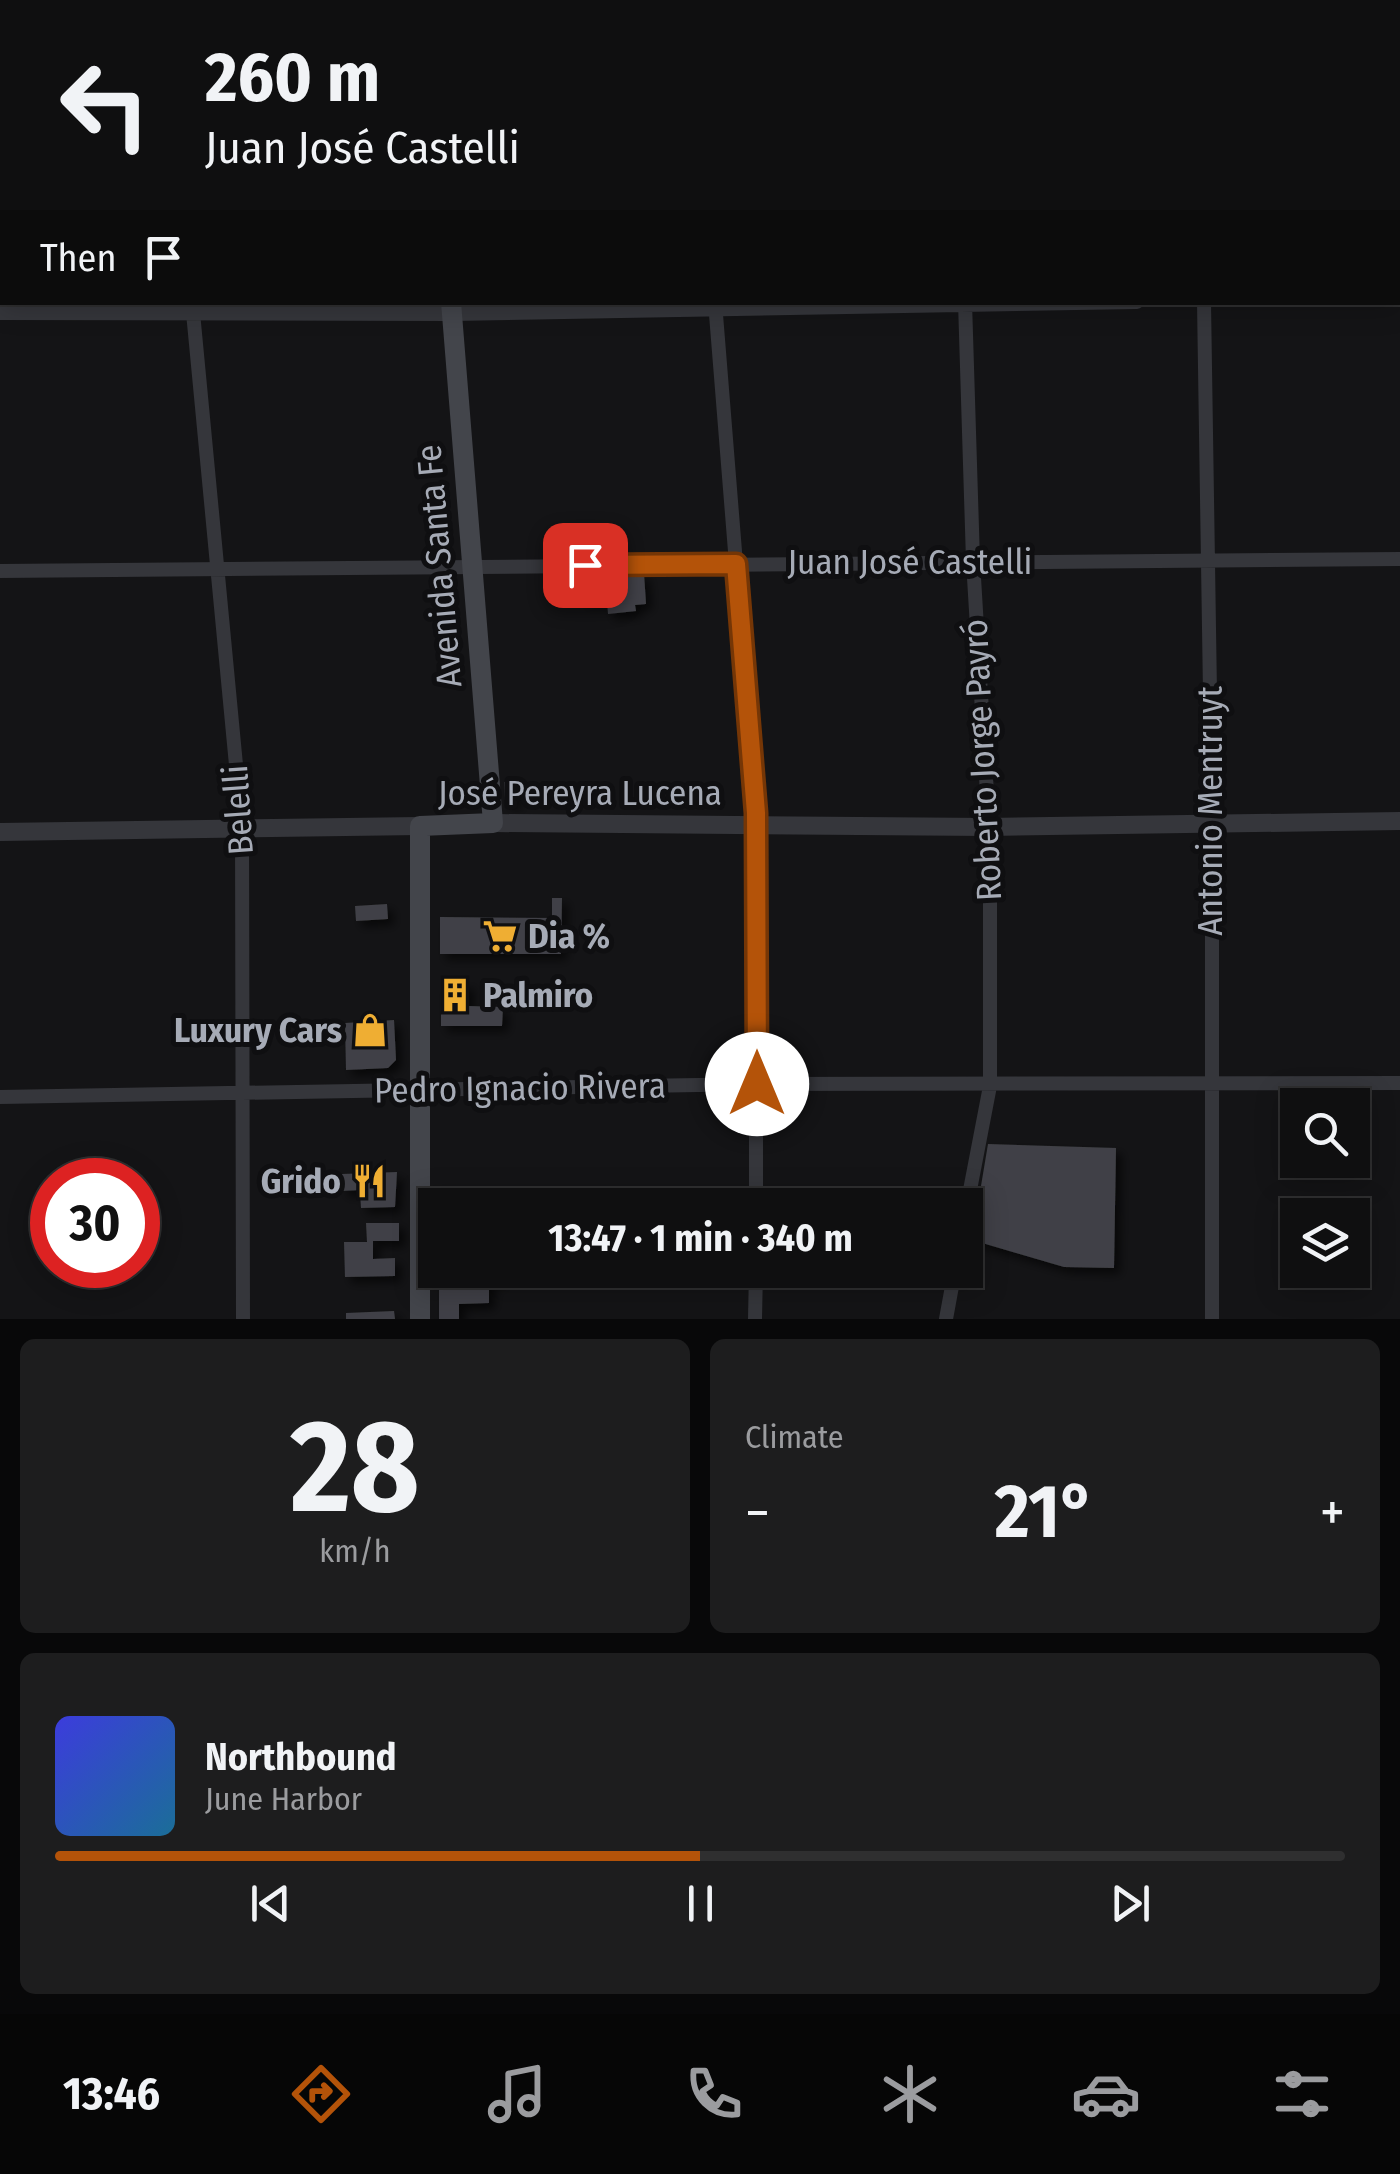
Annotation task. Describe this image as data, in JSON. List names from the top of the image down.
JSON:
{
  "streets": {
    "main road": ["Avenida Santa Fe", "José Pereyra Lucena"],
    "street": [
      "Juan José Castelli",
      "Roberto Jorge Payró",
      "Belelli",
      "Antonio Mentruyt",
      "Pedro Ignacio Rivera"
    ]
  },
  "crossings": [
    ["Juan José Castelli", "Avenida Santa Fe"],
    ["Juan José Castelli", "Roberto Jorge Payró"],
    ["Juan José Castelli", "Belelli"],
    ["Juan José Castelli", "Antonio Mentruyt"],
    ["Avenida Santa Fe", "José Pereyra Lucena"],
    ["Roberto Jorge Payró", "José Pereyra Lucena"],
    ["Roberto Jorge Payró", "Pedro Ignacio Rivera"],
    ["José Pereyra Lucena", "Belelli"],
    ["José Pereyra Lucena", "Antonio Mentruyt"],
    ["Belelli", "Pedro Ignacio Rivera"],
    ["Antonio Mentruyt", "Pedro Ignacio Rivera"]
  ],
  "places": {
    "supermarket": ["Dia %"],
    "building": ["Palmiro"],
    "shop": ["Luxury Cars"],
    "restaurant": ["Grido"]
  },
  "page": {
    "turn": ["260 m", "Juan José Castelli"],
    "then": "Then",
    "limit": "30",
    "trip": "13:47 · 1 min · 340 m",
    "tile": [
      ["28", "km/h"],
      "Climate"
    ],
    "heat": ["−", "21°", "+"],
    "song": ["Northbound", "June Harbor"],
    "tabs": "13:46"
  }
}
